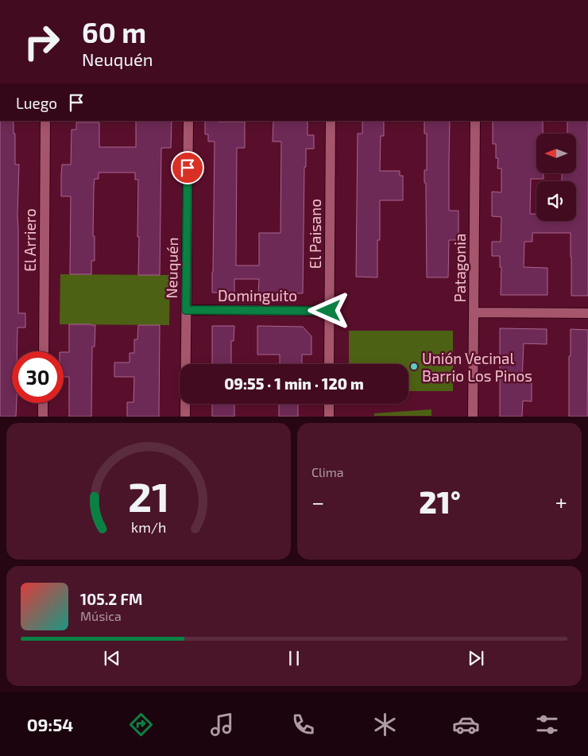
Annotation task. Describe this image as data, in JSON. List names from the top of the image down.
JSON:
{
  "streets": {
    "street": [
      "El Paisano",
      "El Arriero",
      "Neuquén",
      "Patagonia",
      "Dominguito"
    ]
  },
  "crossings": [
    ["El Paisano", "Dominguito"],
    ["Neuquén", "Dominguito"]
  ],
  "places": ["Unión Vecinal Barrio Los Pinos"],
  "north": "left",
  "page": {
    "turn": ["60 m", "Neuquén"],
    "then": "Luego",
    "limit": "30",
    "trip": "09:55 · 1 min · 120 m",
    "tile": "Clima",
    "heat": ["−", "21°", "+"],
    "song": ["105.2 FM", "Música"],
    "tabs": "09:54",
    "gauge": ["21", "km/h"]
  }
}
